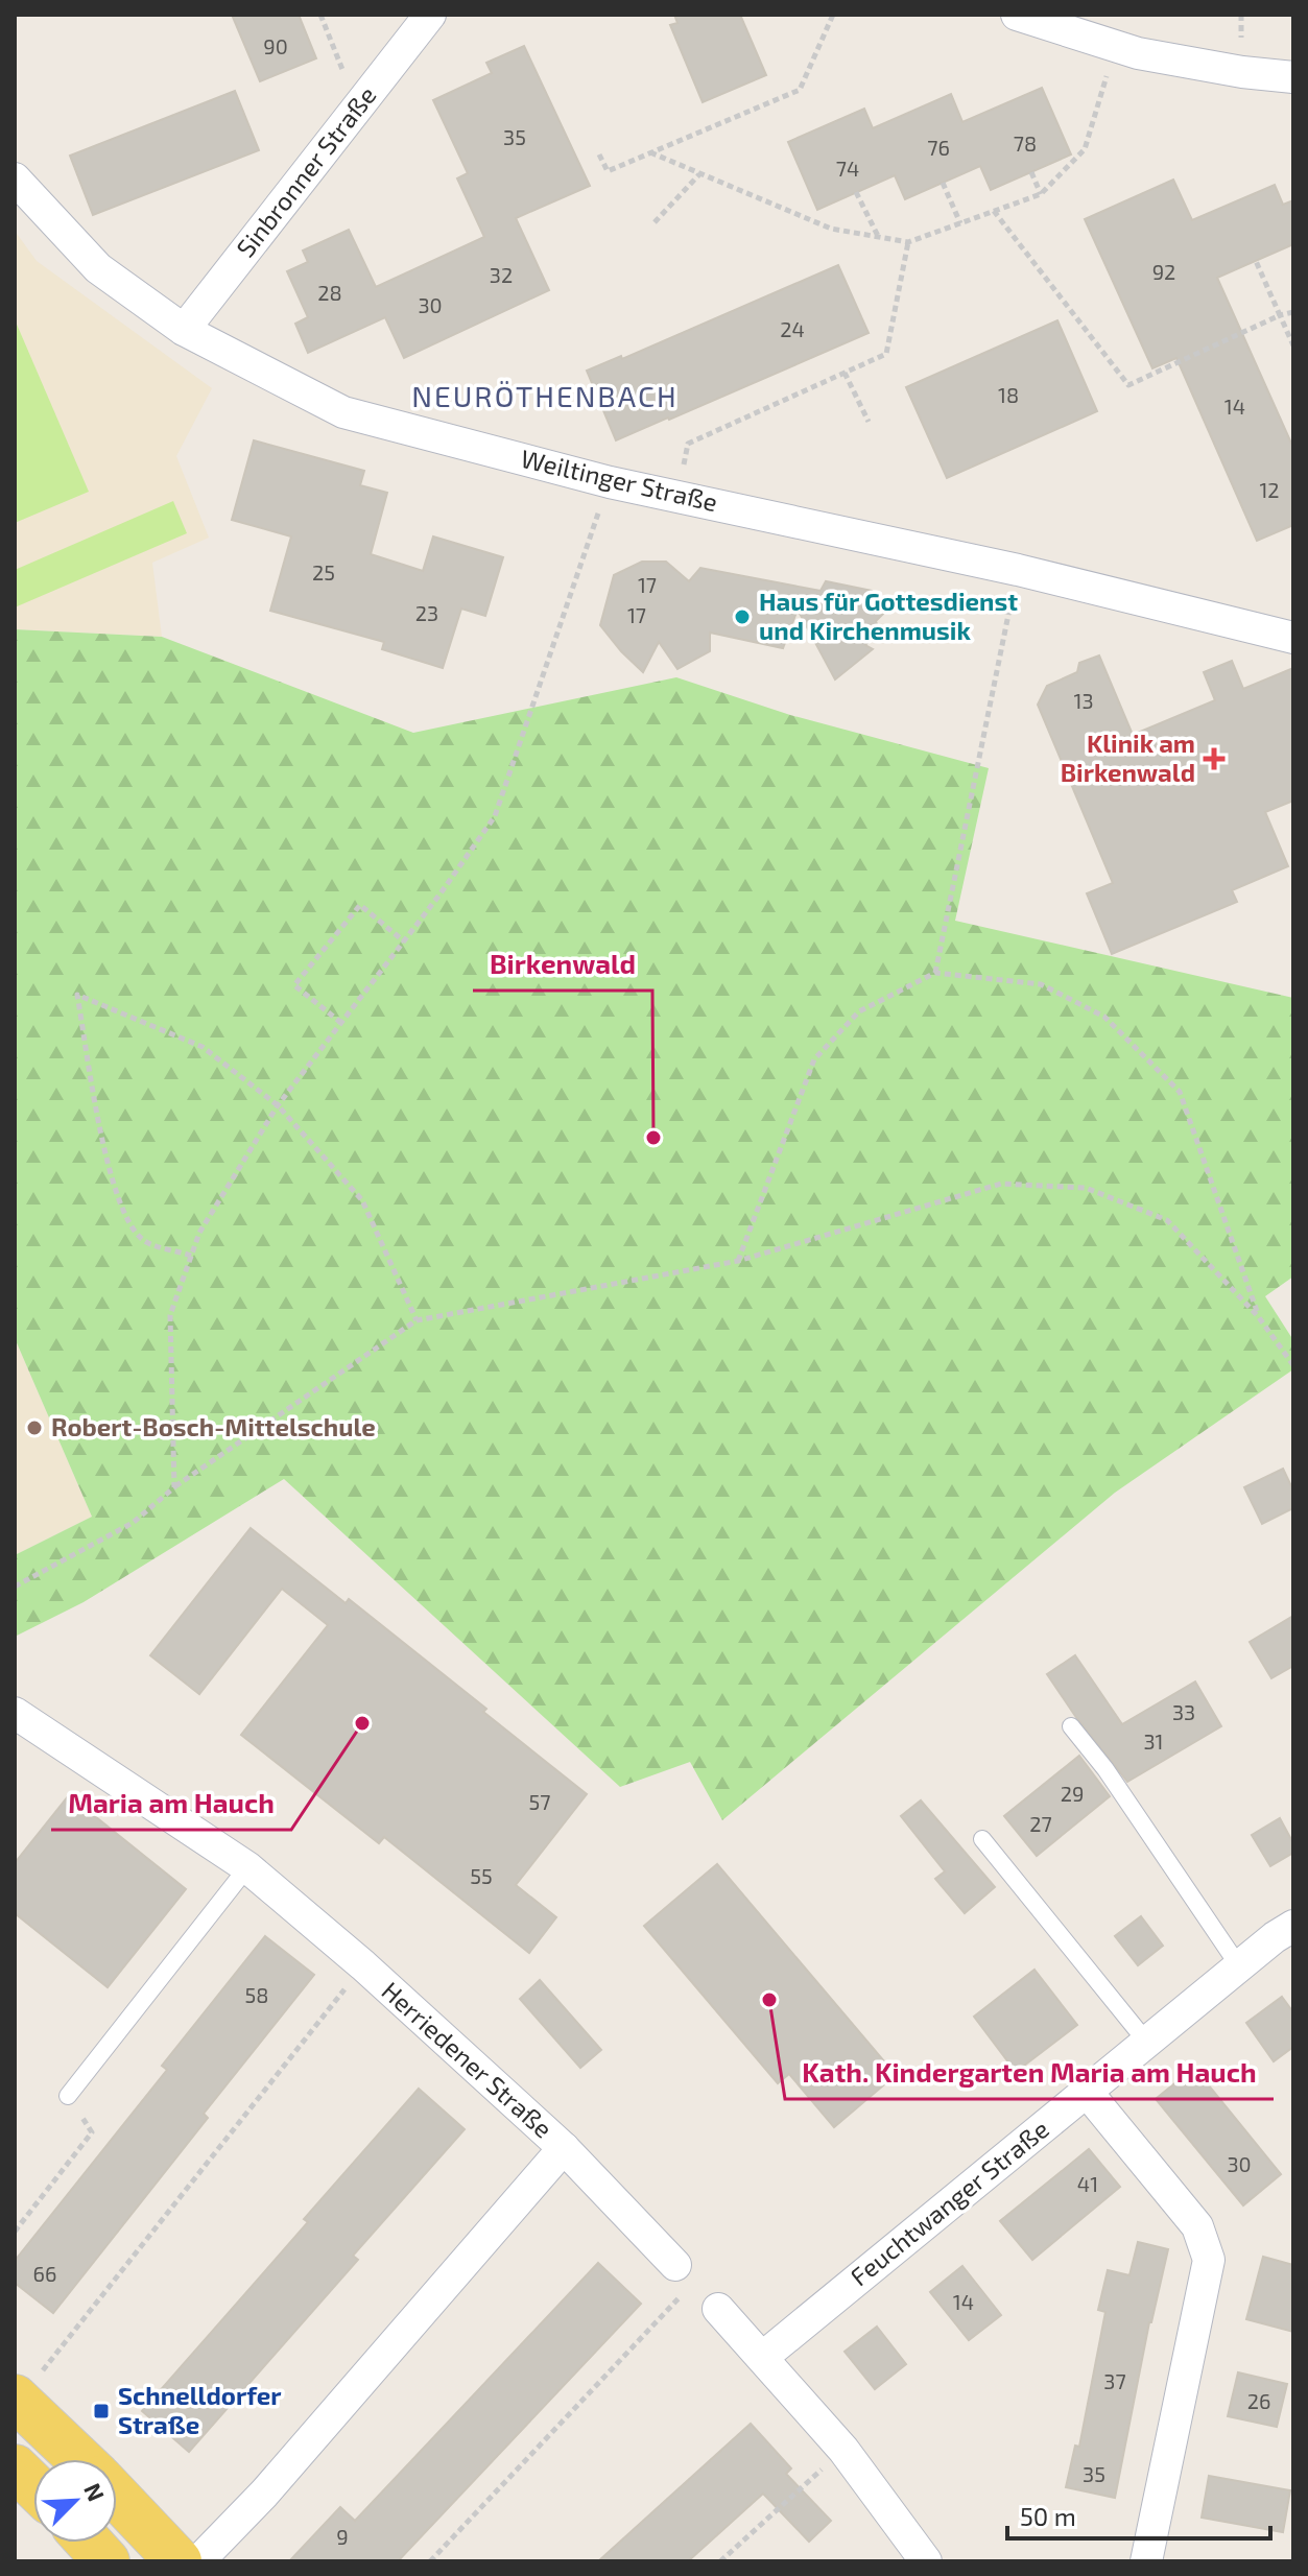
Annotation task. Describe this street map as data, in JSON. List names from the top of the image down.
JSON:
{
  "streets": {
    "street": [
      "Sinbronner Straße",
      "Weiltinger Straße",
      "Herriedener Straße",
      "Feuchtwanger Straße"
    ]
  },
  "crossings": [
    ["Sinbronner Straße", "Weiltinger Straße"]
  ],
  "districts": ["NEURÖTHENBACH"],
  "places": {
    "other": [
      "Haus für Gottesdienst und Kirchenmusik",
      "Birkenwald",
      "Robert-Bosch-Mittelschule",
      "Maria am Hauch",
      "Kath. Kindergarten Maria am Hauch"
    ],
    "health": ["Klinik am Birkenwald"],
    "transit": ["Schnelldorfer Straße"]
  },
  "house_numbers": [
    "90",
    "35",
    "78",
    "76",
    "74",
    "92",
    "32",
    "28",
    "30",
    "24",
    "18",
    "14",
    "12",
    "25",
    "17",
    "23",
    "17",
    "13",
    "33",
    "31",
    "29",
    "57",
    "27",
    "55",
    "58",
    "30",
    "41",
    "66",
    "14",
    "37",
    "26",
    "35",
    "9"
  ],
  "scale_bar": "50 m",
  "north": "top right"
}
